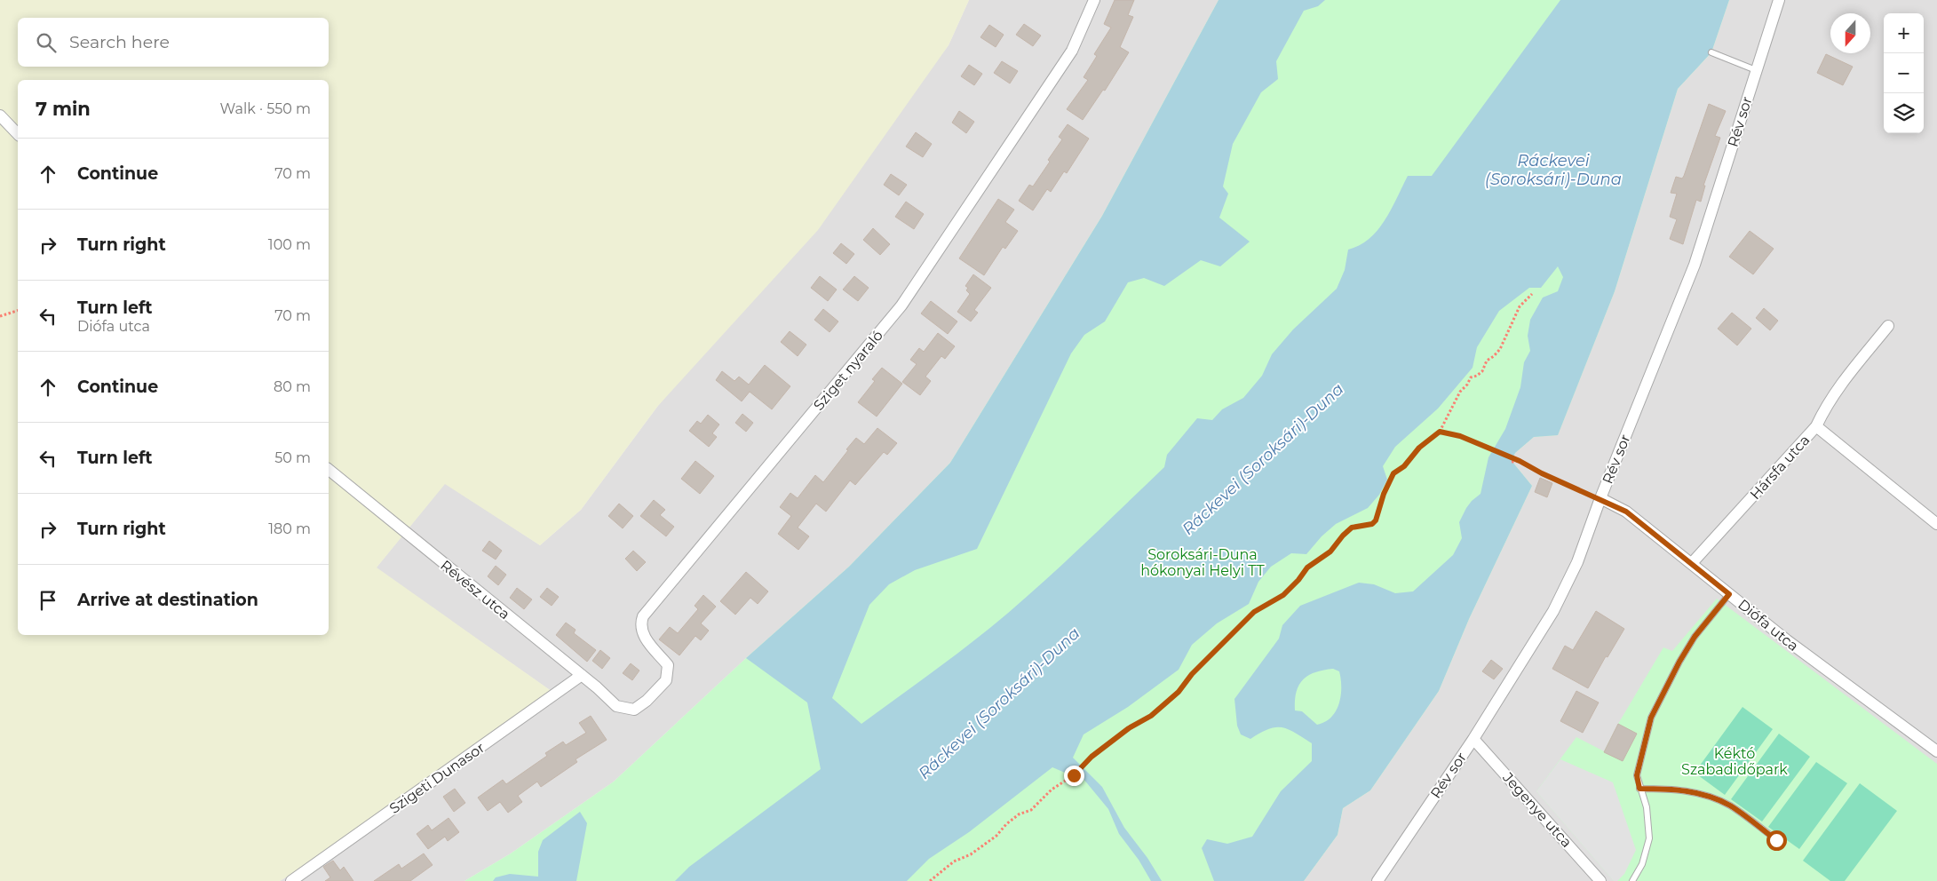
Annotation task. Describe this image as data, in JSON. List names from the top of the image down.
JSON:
{
  "streets": {
    "street": [
      "Rév sor",
      "Sziget nyaraló",
      "Hársfa utca",
      "Révész utca",
      "Diófa utca",
      "Szigeti Dunasor",
      "Jegenye utca"
    ]
  },
  "crossings": [
    ["Rév sor", "Diófa utca"],
    ["Rév sor", "Jegenye utca"],
    ["Sziget nyaraló", "Révész utca"],
    ["Hársfa utca", "Diófa utca"],
    ["Révész utca", "Szigeti Dunasor"]
  ],
  "water": ["Ráckevei (Soroksári)-Duna"],
  "parks": ["Soroksári-Duna hókonyai Helyi TT", "Kéktó Szabadidőpark"],
  "north": "bottom",
  "page": {
    "map_buttons": ["+", "−"],
    "search": "Search here",
    "heading": ["7 min", "Walk · 550 m"],
    "list": [
      ["Continue", "70 m"],
      ["Turn right", "100 m"],
      ["Turn left", "Diófa utca", "70 m"],
      ["Continue", "80 m"],
      ["Turn left", "50 m"],
      ["Turn right", "180 m"],
      "Arrive at destination"
    ]
  }
}
